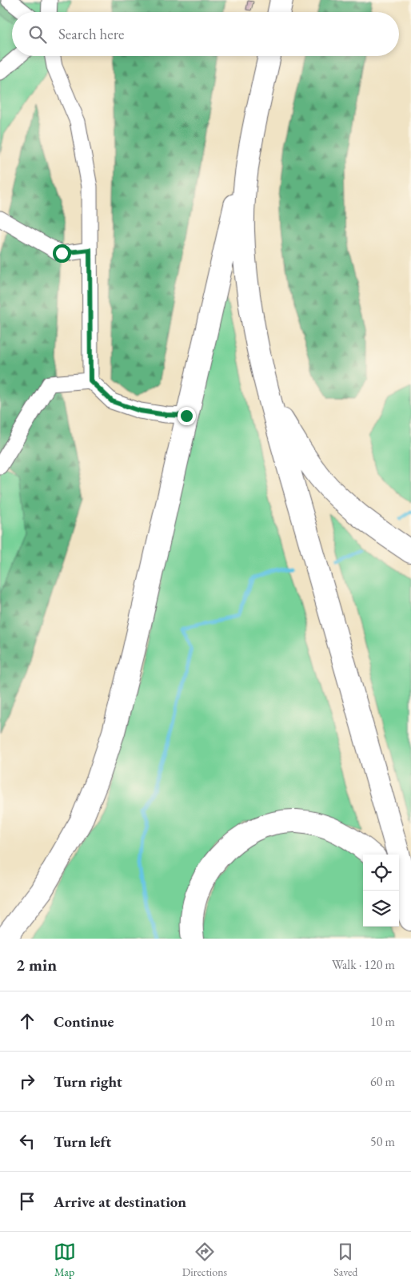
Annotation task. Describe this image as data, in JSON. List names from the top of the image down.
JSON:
{
  "page": {
    "search": "Search here",
    "heading": ["2 min", "Walk · 120 m"],
    "list": [
      ["Continue", "10 m"],
      ["Turn right", "60 m"],
      ["Turn left", "50 m"],
      "Arrive at destination"
    ],
    "nav": ["Map", "Directions", "Saved"]
  }
}
